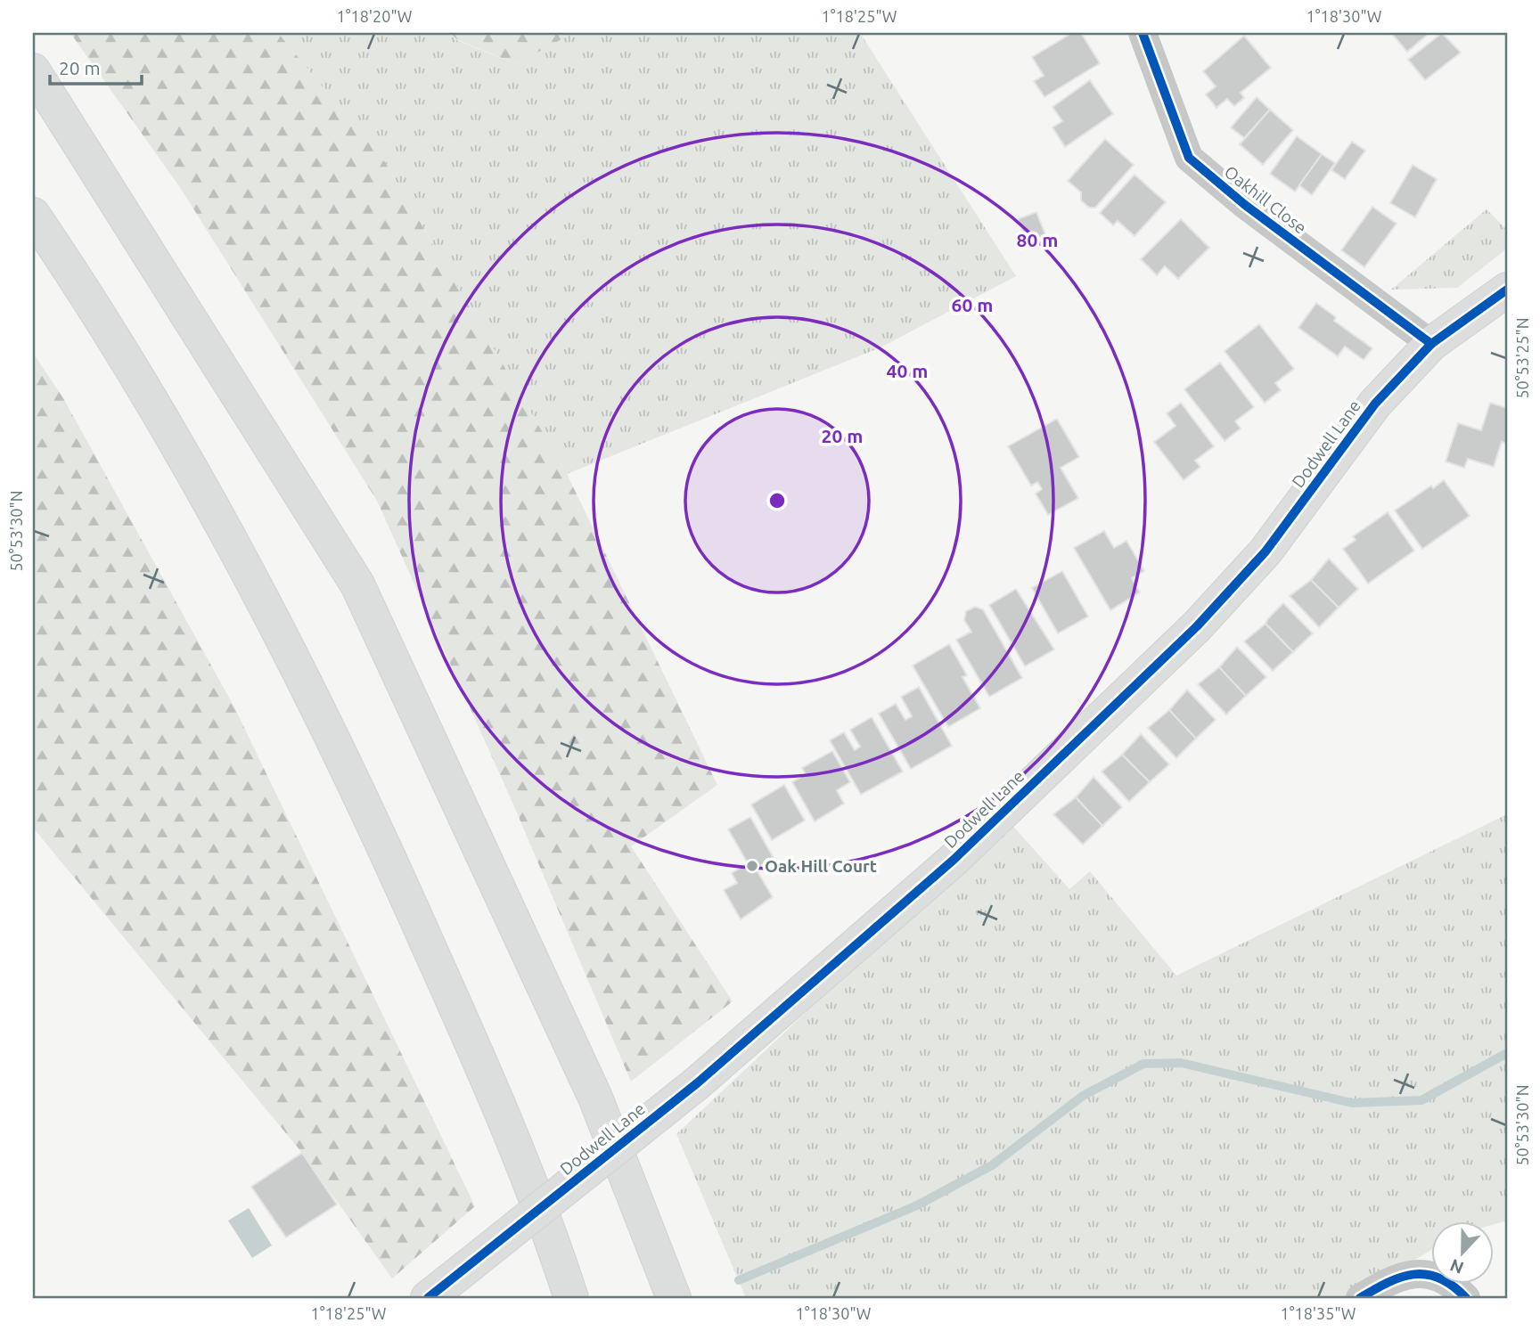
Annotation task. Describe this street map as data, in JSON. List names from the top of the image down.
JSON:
{
  "streets": {
    "main road": ["Dodwell Lane"],
    "street": ["Oakhill Close"]
  },
  "crossings": [
    ["Oakhill Close", "Dodwell Lane"]
  ],
  "places": ["Oak Hill Court"],
  "scale_bar": "20 m",
  "north": "bottom",
  "coordinates": [
    "1°18'20\"W",
    "1°18'25\"W",
    "1°18'30\"W",
    "50°53'25\"N",
    "50°53'30\"N",
    "1°18'35\"W"
  ],
  "rings": [
    "80 m",
    "60 m",
    "40 m",
    "20 m"
  ]
}
